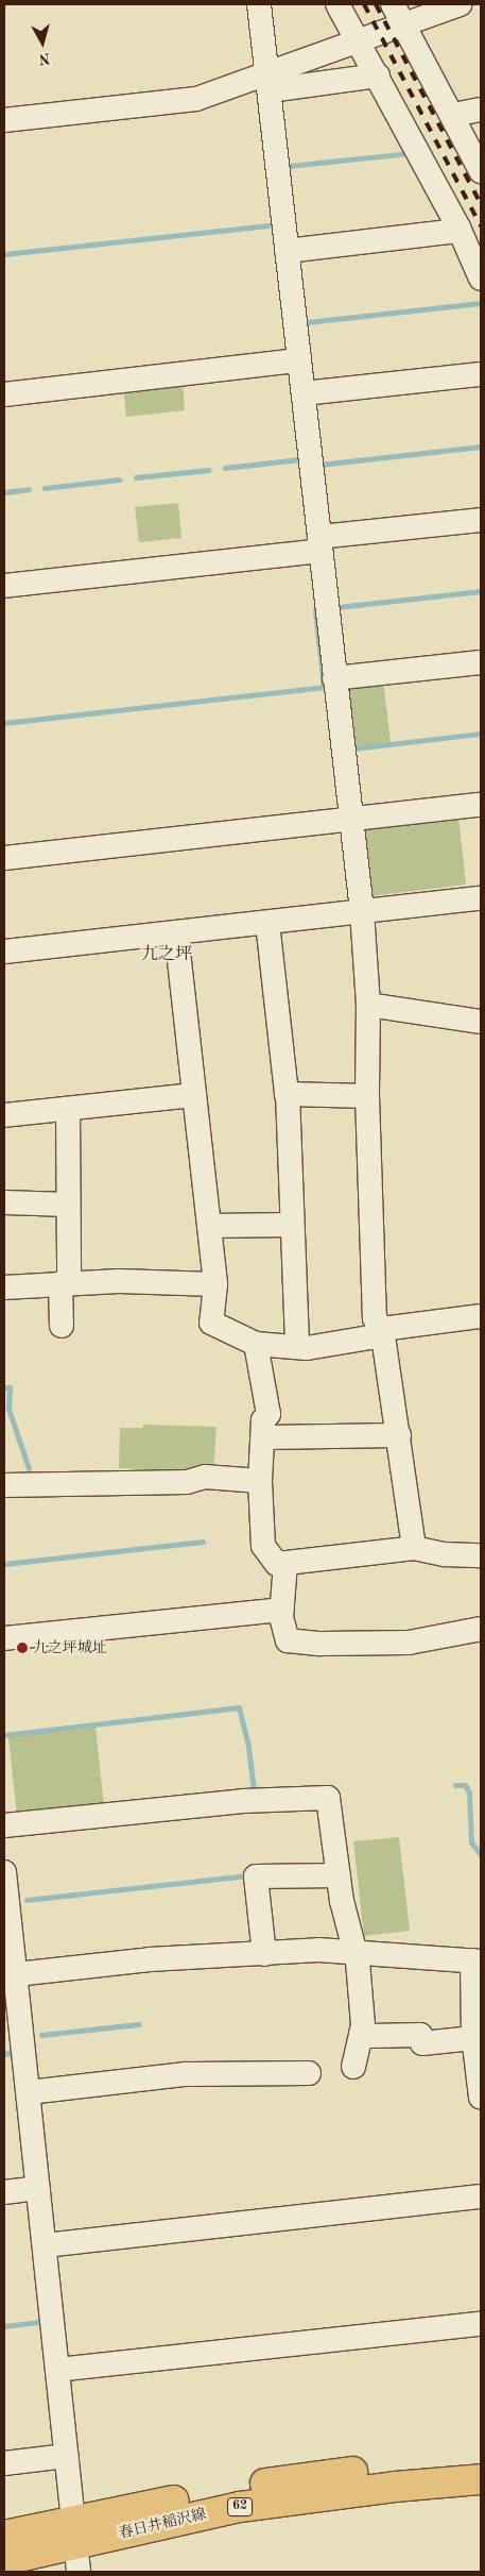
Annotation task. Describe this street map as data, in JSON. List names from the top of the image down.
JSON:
{
  "streets": {
    "main road": ["62", "春日井稲沢線"]
  },
  "districts": ["九之坪"],
  "places": ["九之坪城址"],
  "north": "bottom"
}
